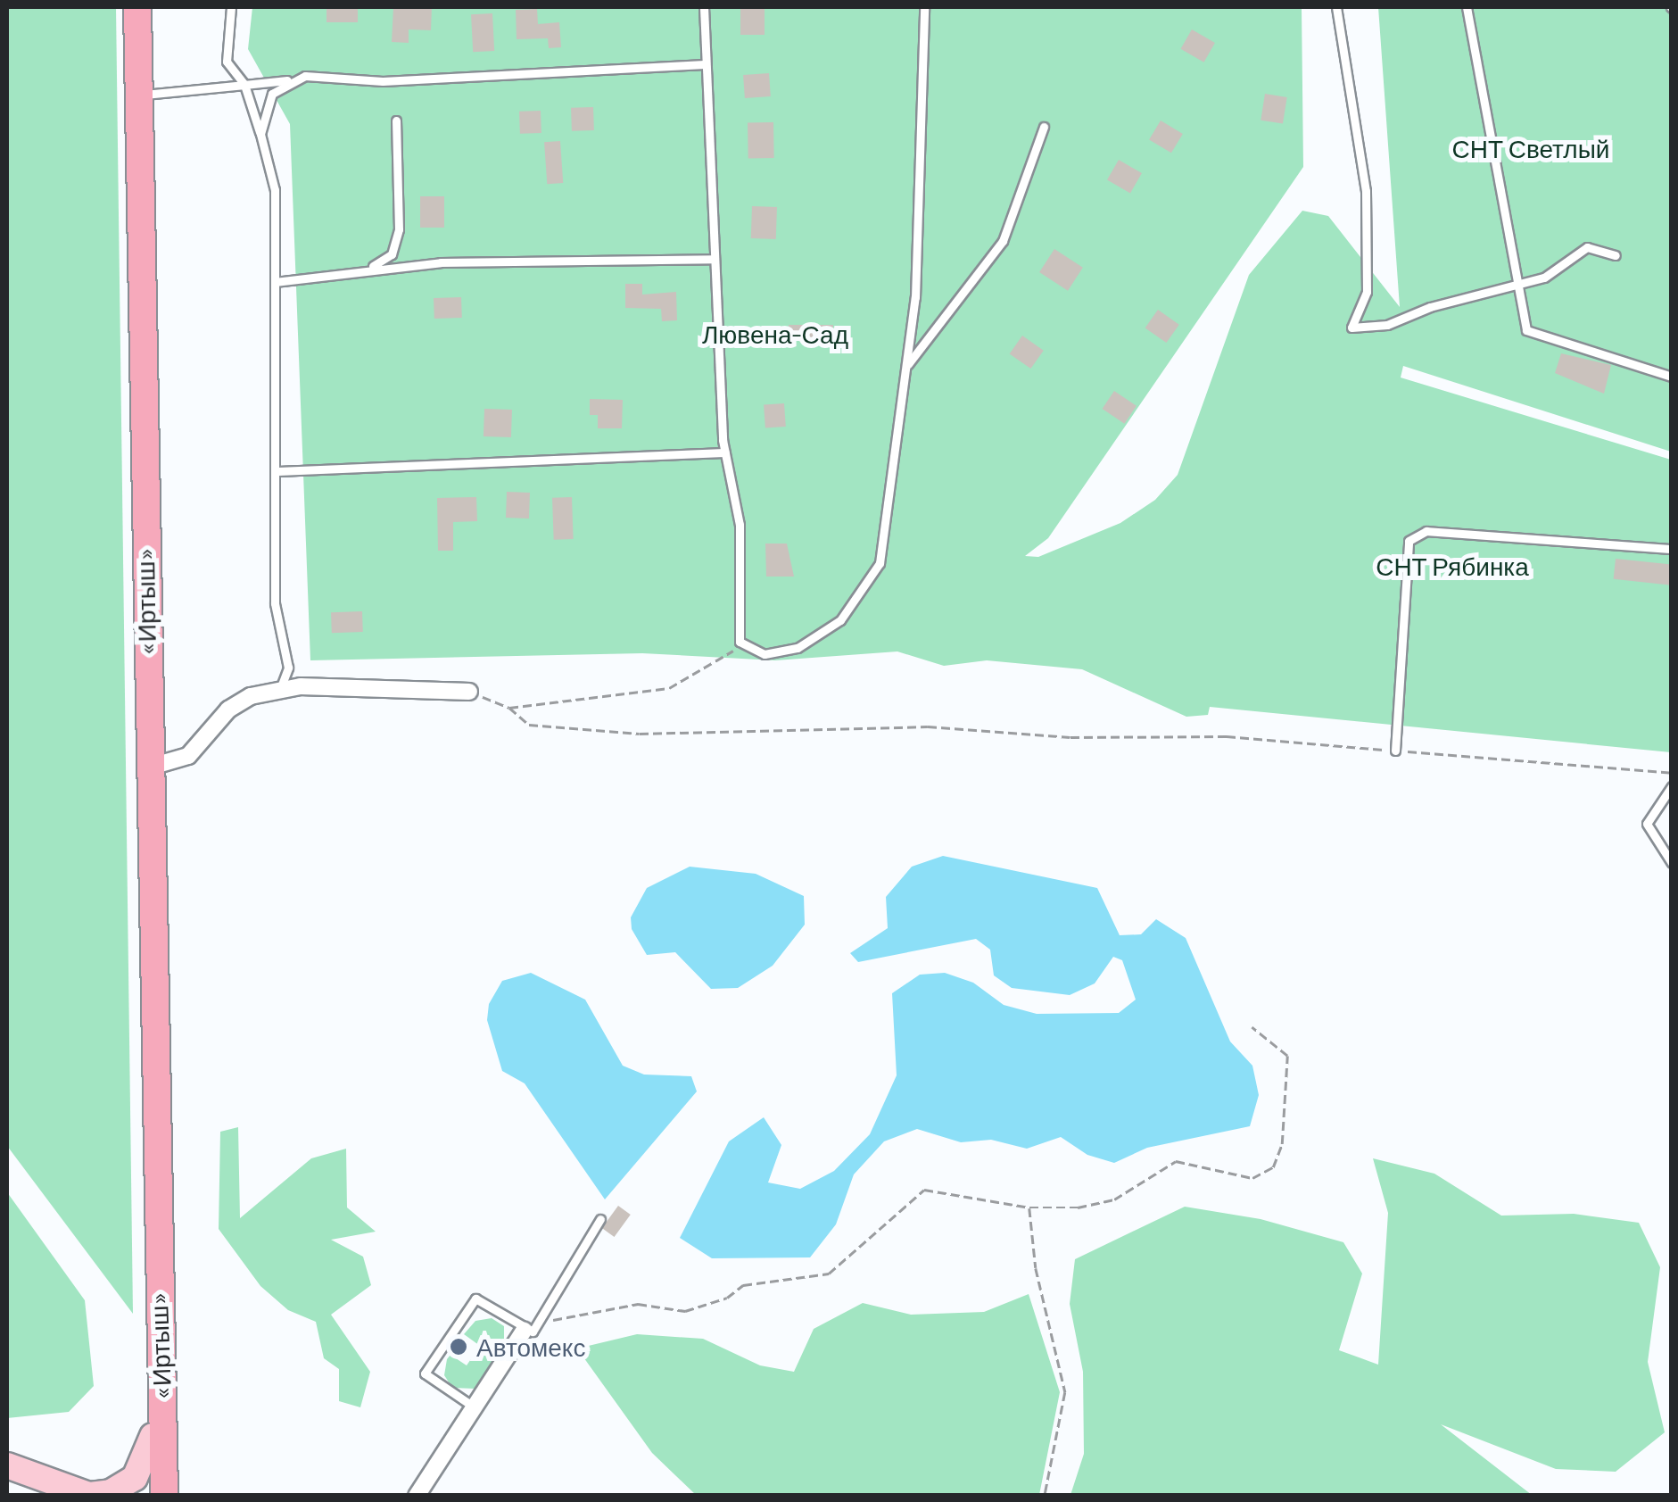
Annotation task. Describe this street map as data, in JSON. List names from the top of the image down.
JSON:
{
  "streets": {
    "highway": ["«Иртыш»"]
  },
  "parks": ["СНТ Светлый", "Лювена-Сад", "СНТ Рябинка"],
  "places": ["Автомекс"]
}
